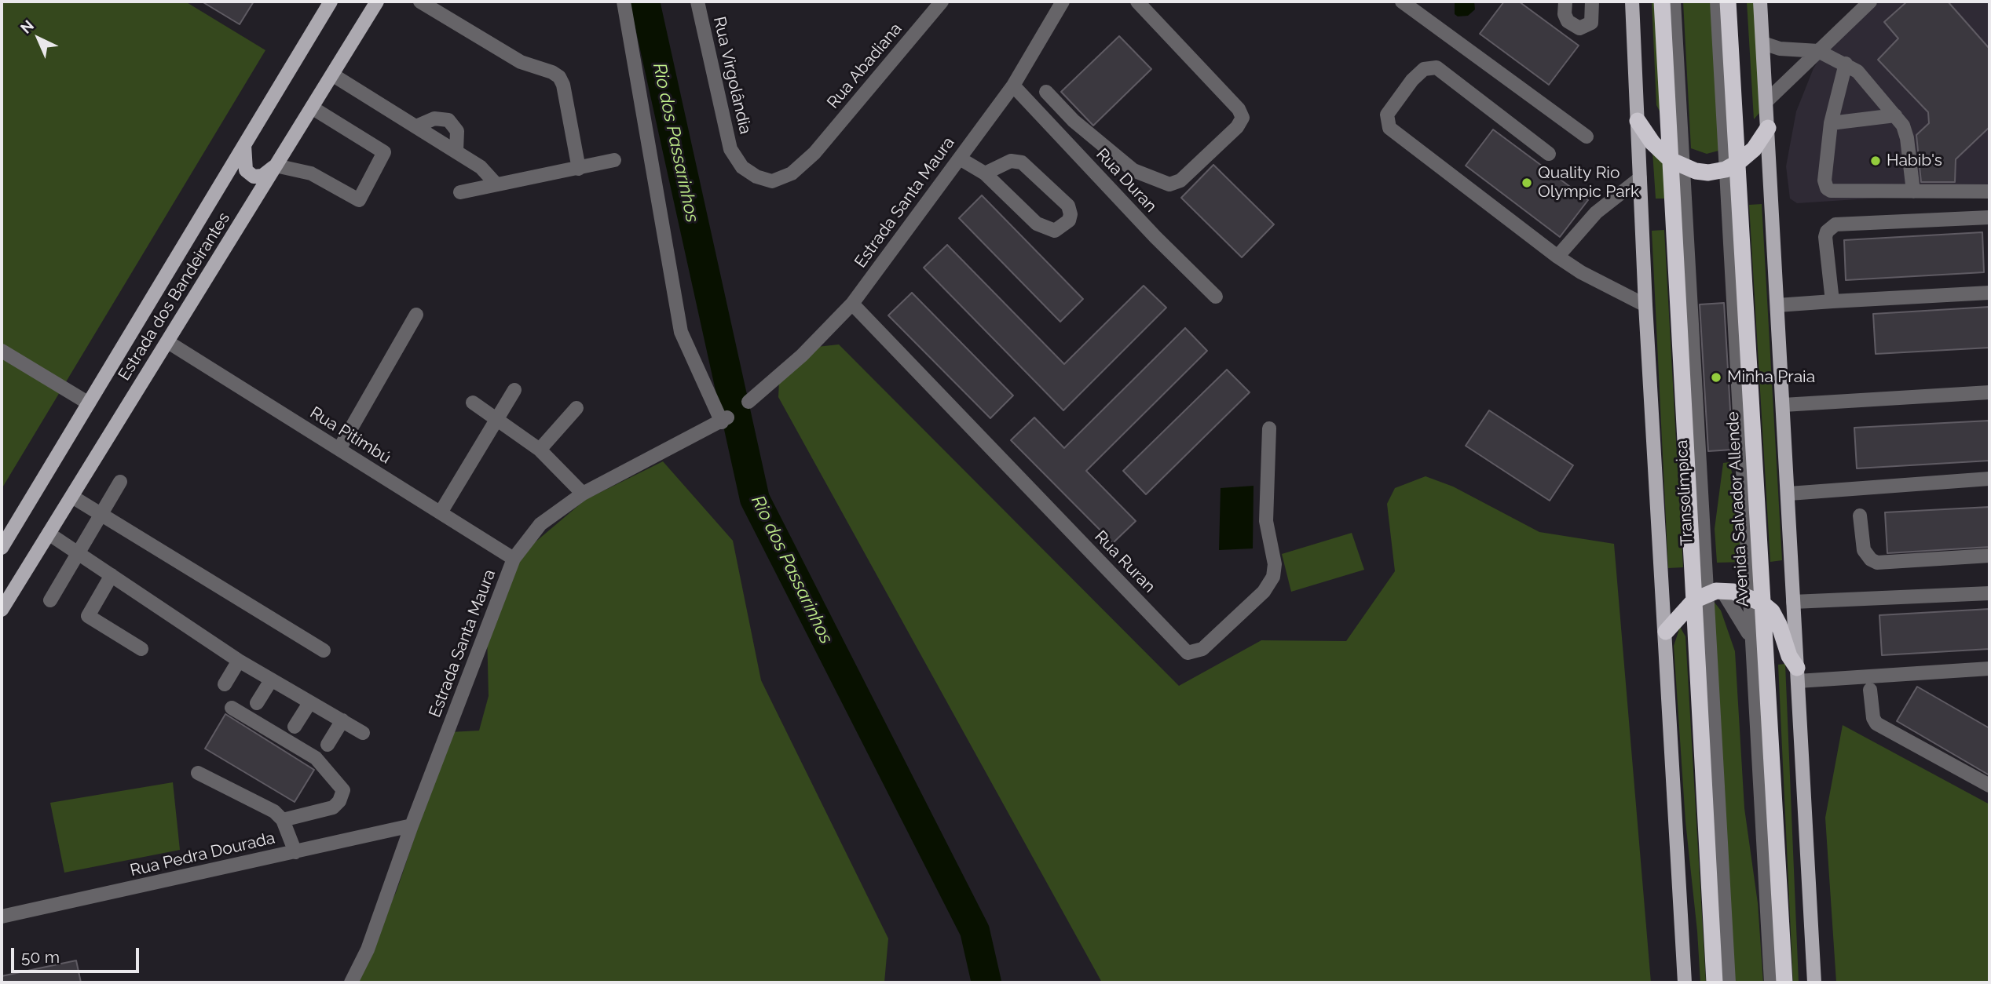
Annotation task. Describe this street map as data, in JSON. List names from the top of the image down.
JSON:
{
  "streets": {
    "highway": ["Avenida Salvador Allende"],
    "main road": ["Estrada dos Bandeirantes"],
    "street": [
      "Rua Abadiana",
      "Rua Virgolândia",
      "Rua Duran",
      "Estrada Santa Maura",
      "Rua Pitimbú",
      "Rua Ruran",
      "Rua Pedra Dourada"
    ]
  },
  "crossings": [
    ["Rua Abadiana", "Rua Virgolândia"],
    ["Rua Duran", "Estrada Santa Maura"],
    ["Estrada Santa Maura", "Rua Pitimbú"],
    ["Estrada Santa Maura", "Rua Ruran"],
    ["Estrada Santa Maura", "Rua Pedra Dourada"],
    ["Estrada dos Bandeirantes", "Rua Pitimbú"]
  ],
  "water": ["Rio dos Passarinhos"],
  "places": ["Habib's", "Quality Rio Olympic Park", "Minha Praia"],
  "scale_bar": "50 m",
  "north": "top left"
}
